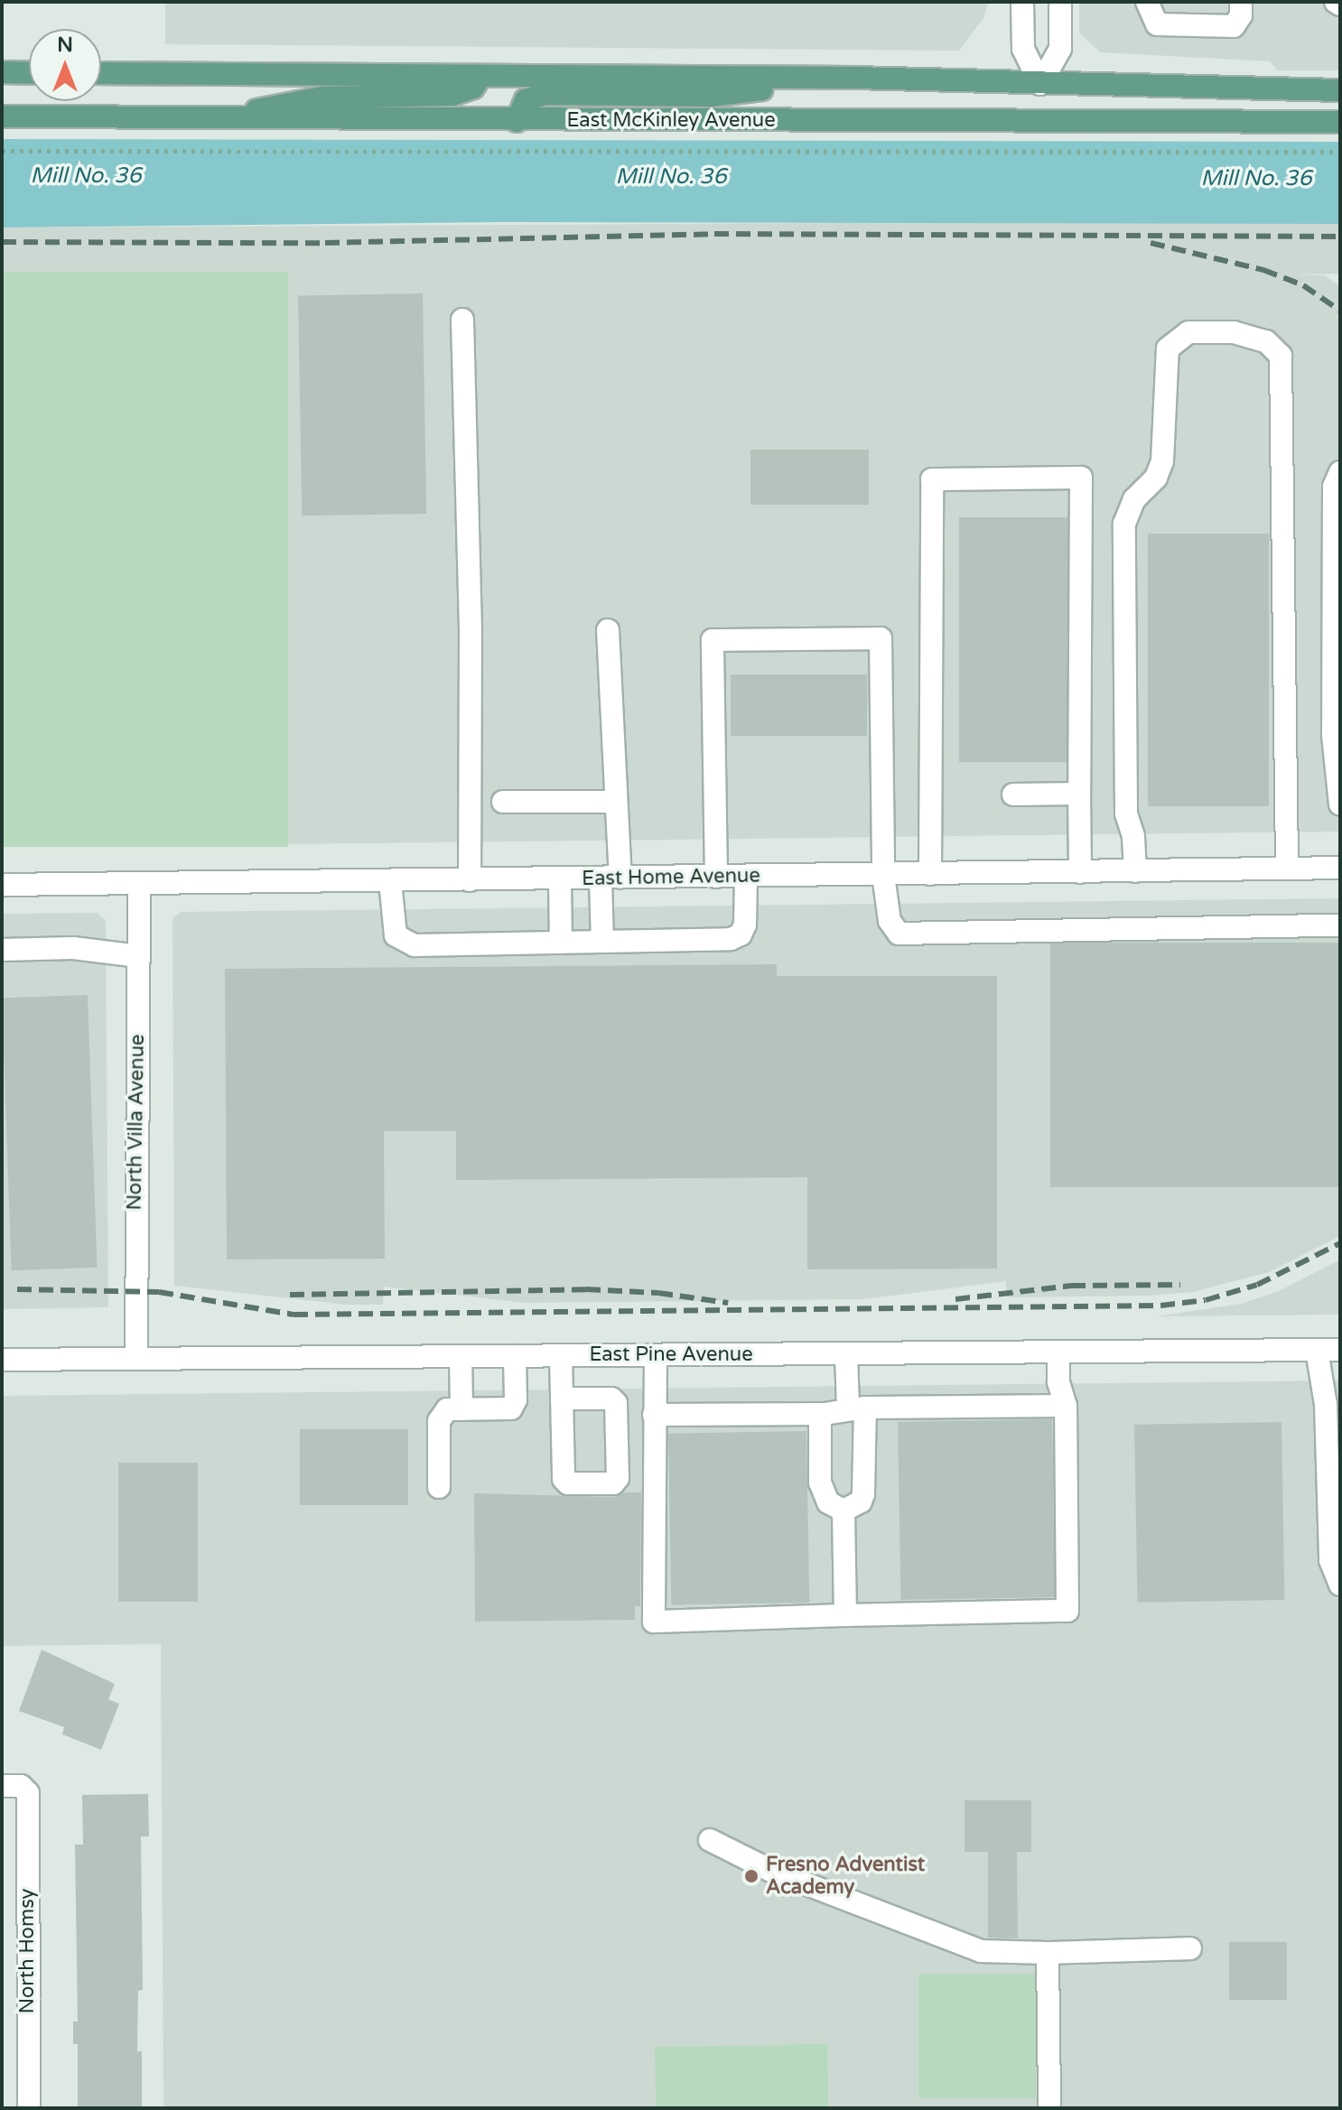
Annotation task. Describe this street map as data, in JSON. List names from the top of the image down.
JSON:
{
  "streets": {
    "main road": ["East McKinley Avenue"],
    "street": [
      "East Home Avenue",
      "North Villa Avenue",
      "East Pine Avenue",
      "North Homsy"
    ]
  },
  "crossings": [
    ["East Home Avenue", "North Villa Avenue"],
    ["North Villa Avenue", "East Pine Avenue"]
  ],
  "water": ["Mill No. 36"],
  "places": ["Fresno Adventist Academy"],
  "north": "top"
}
